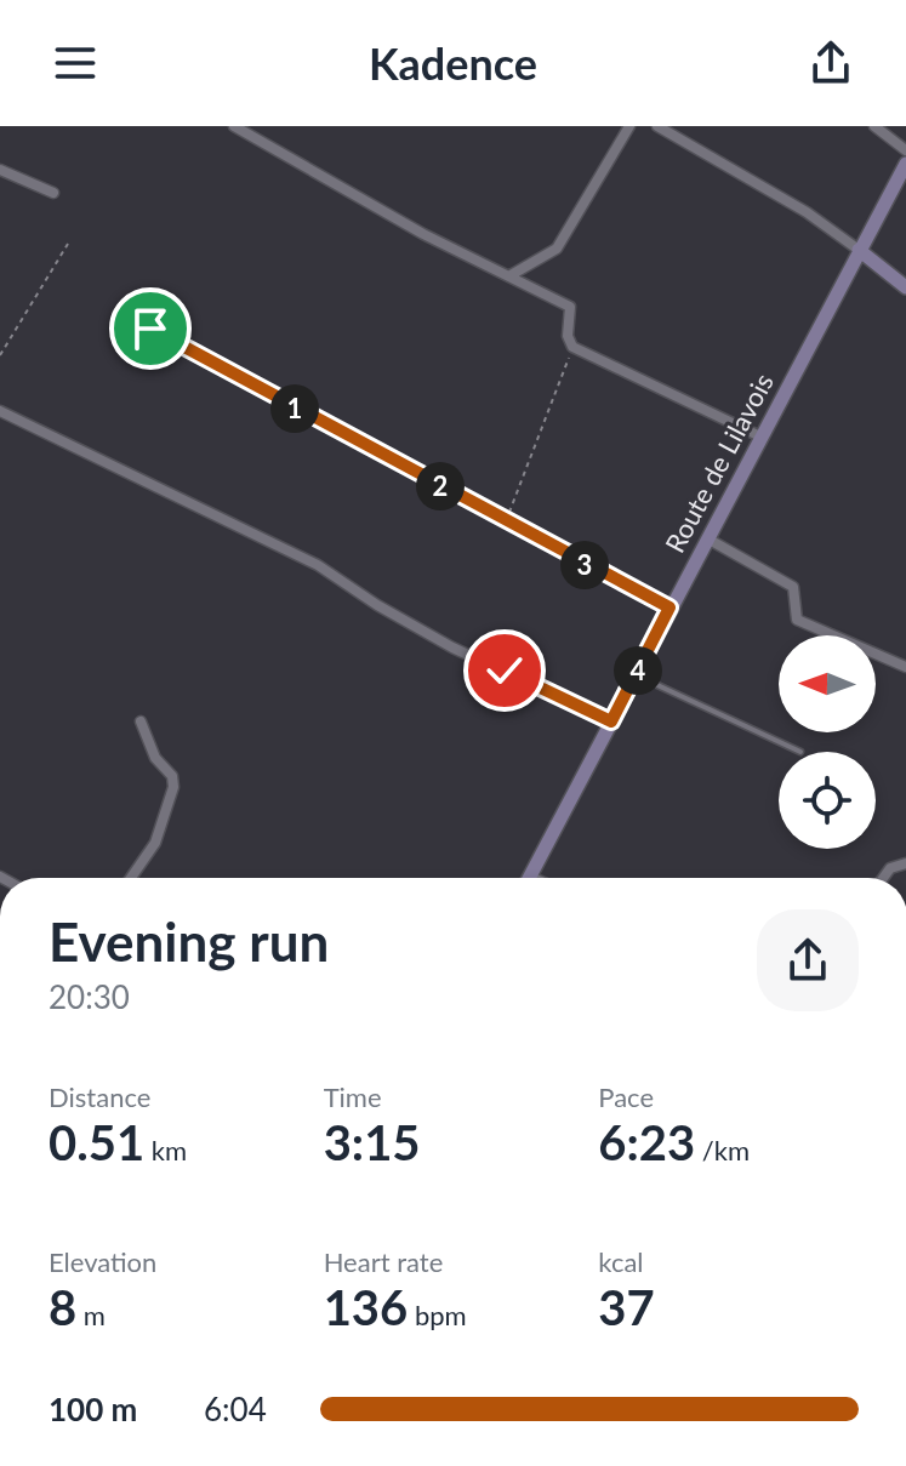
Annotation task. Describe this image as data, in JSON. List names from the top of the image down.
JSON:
{
  "streets": {
    "main road": ["Route de Lilavois"]
  },
  "north": "left",
  "page": {
    "header": "Kadence",
    "pins": [
      "1",
      "2",
      "3",
      "4"
    ],
    "heading": ["Evening run", "20:30"],
    "stats": [
      ["Distance", "0.51 km"],
      ["Time", "3:15"],
      ["Pace", "6:23 /km"],
      ["Elevation", "8 m"],
      ["Heart rate", "136 bpm"],
      ["kcal", "37"]
    ],
    "list": [
      {
        "name": "100 m",
        "note": "6:04"
      }
    ]
  }
}
